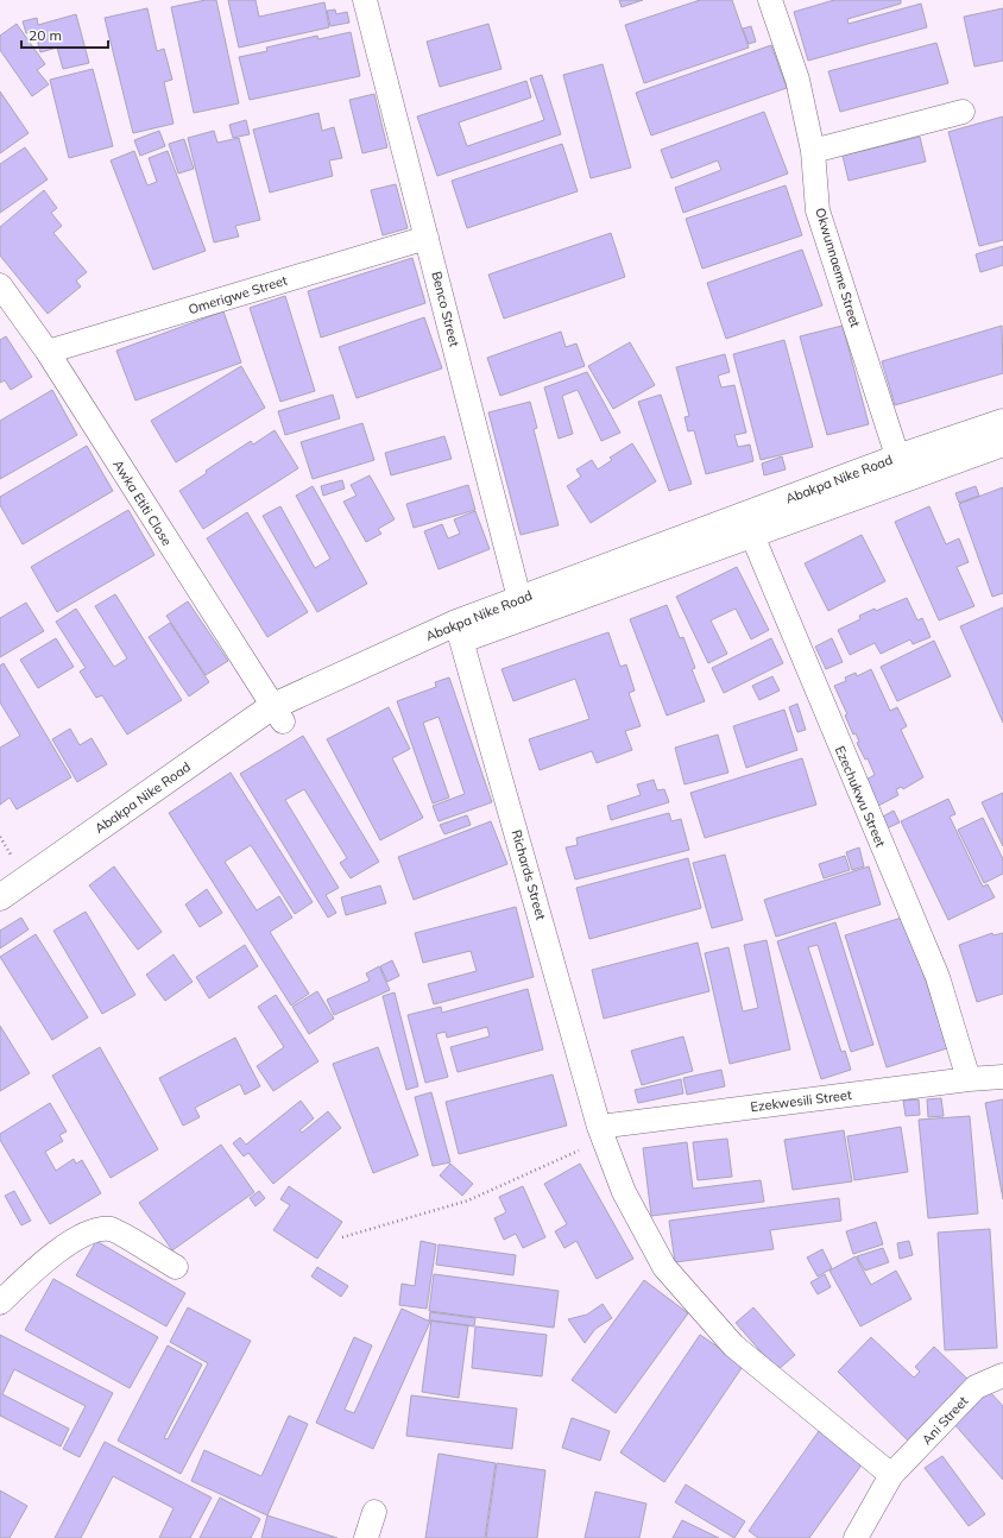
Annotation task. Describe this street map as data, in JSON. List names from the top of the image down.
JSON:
{
  "streets": {
    "main road": ["Abakpa Nike Road"],
    "street": [
      "Okwunnaeme Street",
      "Omerigwe Street",
      "Benco Street",
      "Awka Etiti Close",
      "Ezechukwu Street",
      "Richards Street",
      "Ezekwesili Street",
      "Ani Street"
    ]
  },
  "crossings": [
    ["Okwunnaeme Street", "Abakpa Nike Road"],
    ["Omerigwe Street", "Benco Street"],
    ["Omerigwe Street", "Awka Etiti Close"],
    ["Benco Street", "Abakpa Nike Road"],
    ["Abakpa Nike Road", "Awka Etiti Close"],
    ["Abakpa Nike Road", "Ezechukwu Street"],
    ["Abakpa Nike Road", "Richards Street"],
    ["Ezechukwu Street", "Ezekwesili Street"],
    ["Richards Street", "Ezekwesili Street"],
    ["Richards Street", "Ani Street"]
  ],
  "scale_bar": "20 m"
}
